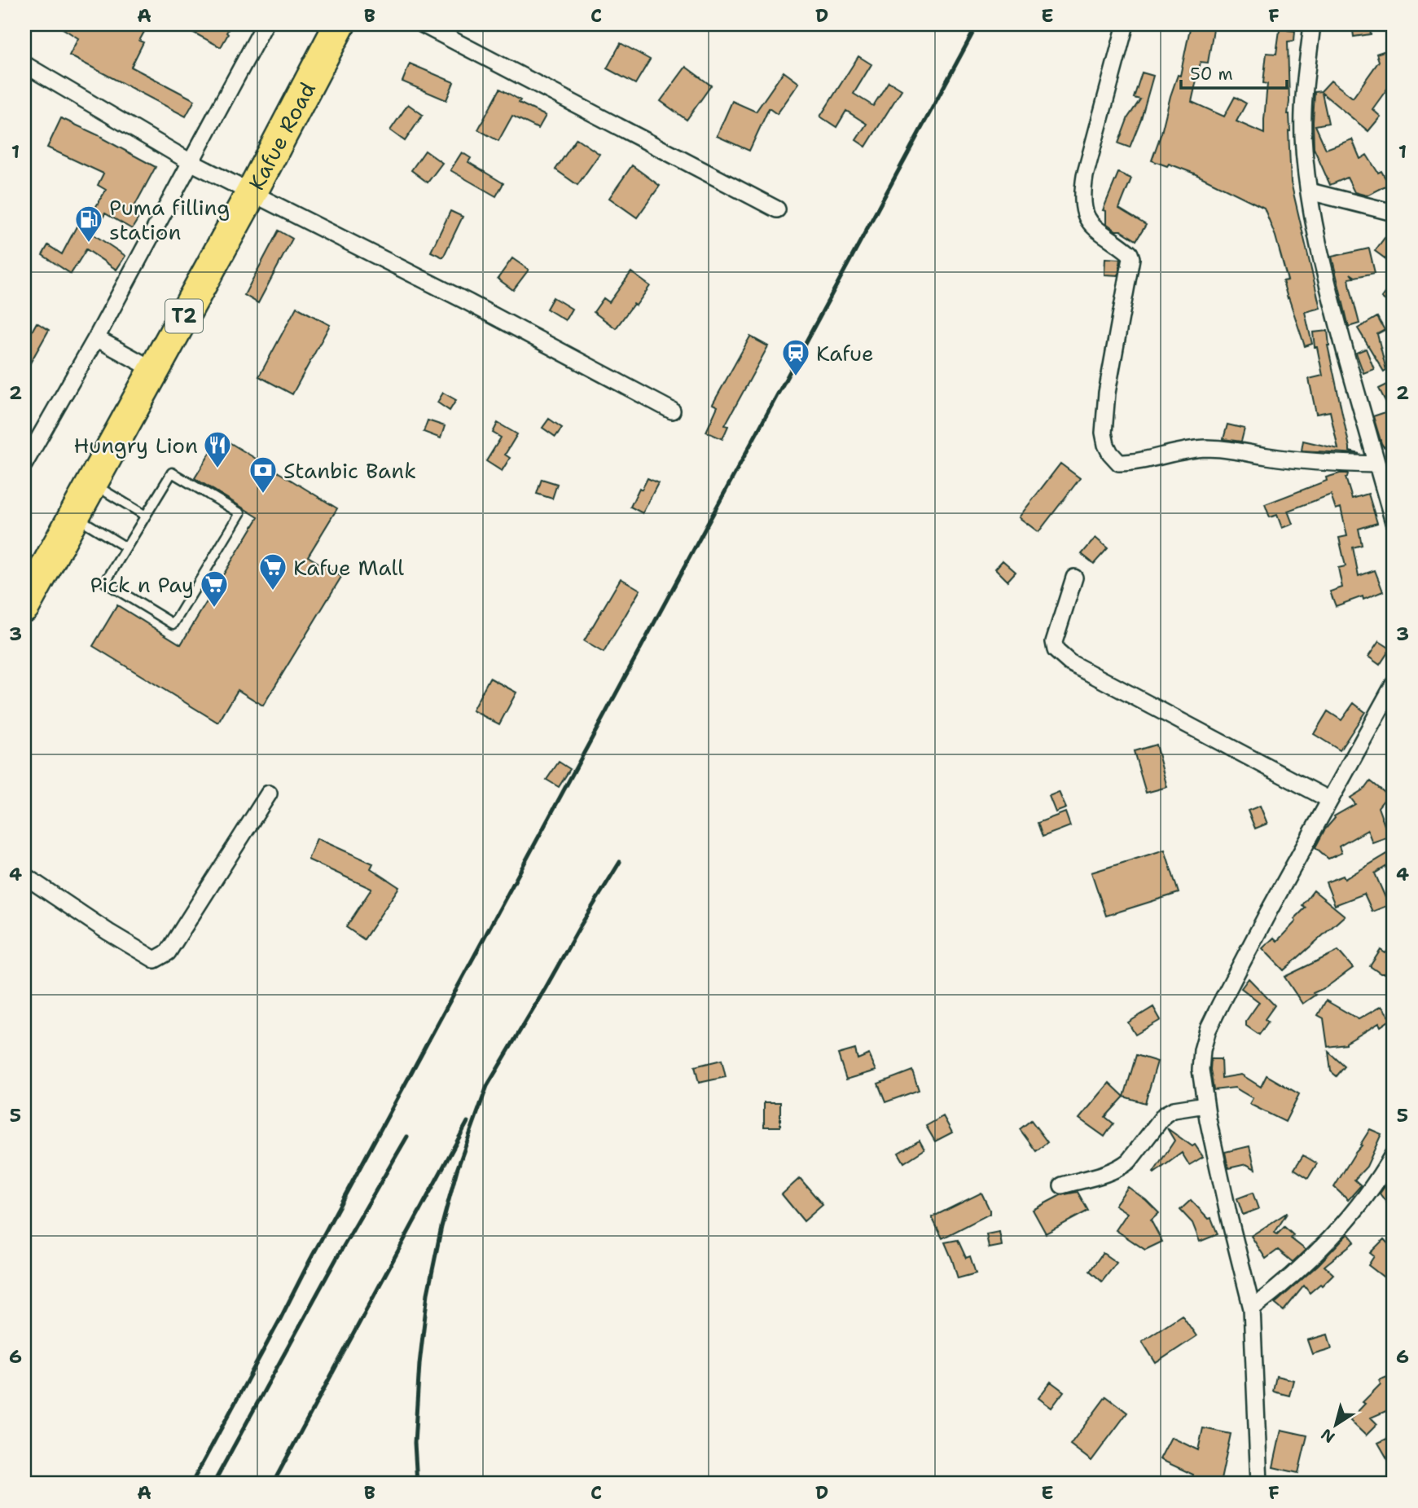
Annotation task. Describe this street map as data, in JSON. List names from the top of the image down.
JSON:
{
  "streets": {
    "highway": ["Kafue Road", "T2"]
  },
  "places": {
    "fuel station": ["Puma filling station"],
    "station": ["Kafue"],
    "restaurant": ["Hungry Lion"],
    "bank": ["Stanbic Bank"],
    "supermarket": ["Kafue Mall", "Pick n Pay"]
  },
  "scale_bar": "50 m",
  "north": "bottom left",
  "grid": {
    "columns": [
      "A",
      "B",
      "C",
      "D",
      "E",
      "F"
    ],
    "rows": [
      "1",
      "2",
      "3",
      "4",
      "5",
      "6"
    ]
  }
}
